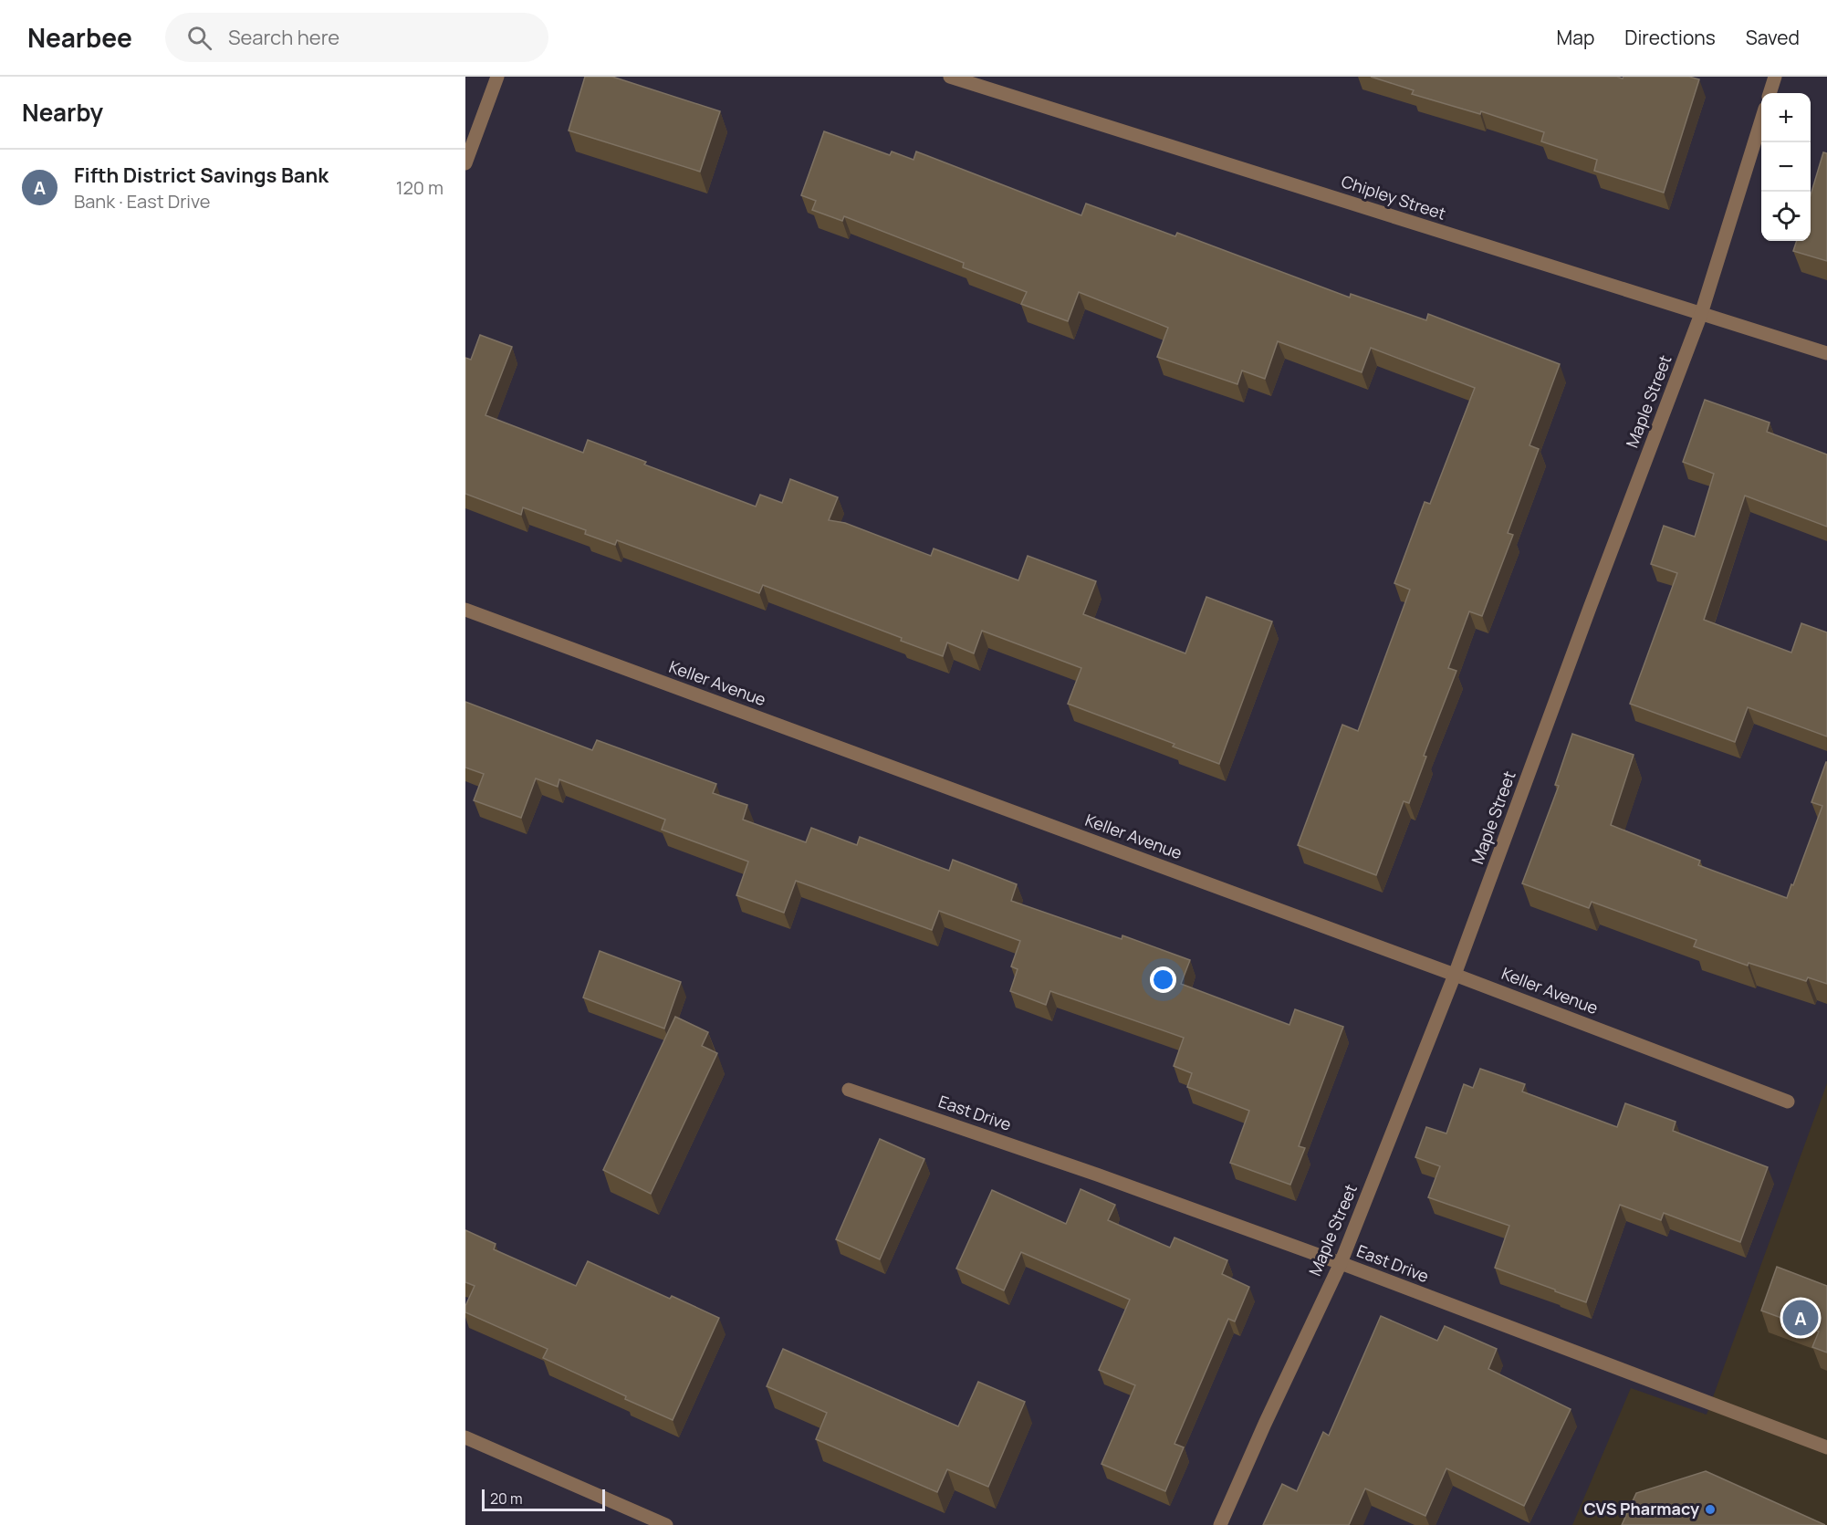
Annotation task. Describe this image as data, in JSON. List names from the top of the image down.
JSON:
{
  "streets": {
    "street": [
      "Chipley Street",
      "Maple Street",
      "Keller Avenue",
      "East Drive"
    ]
  },
  "crossings": [
    ["Chipley Street", "Maple Street"],
    ["Maple Street", "Keller Avenue"],
    ["Maple Street", "East Drive"]
  ],
  "places": ["CVS Pharmacy"],
  "scale_bar": "20 m",
  "page": {
    "header": "Nearbee",
    "search": "Search here",
    "nav": ["Map", "Directions", "Saved"],
    "heading": "Nearby",
    "map_buttons": ["+", "−"],
    "list": [
      {
        "mark": "A",
        "name": "Fifth District Savings Bank",
        "note": "Bank · East Drive",
        "value": "120 m"
      }
    ],
    "pins": "A",
    "scale": "20 m"
  }
}
